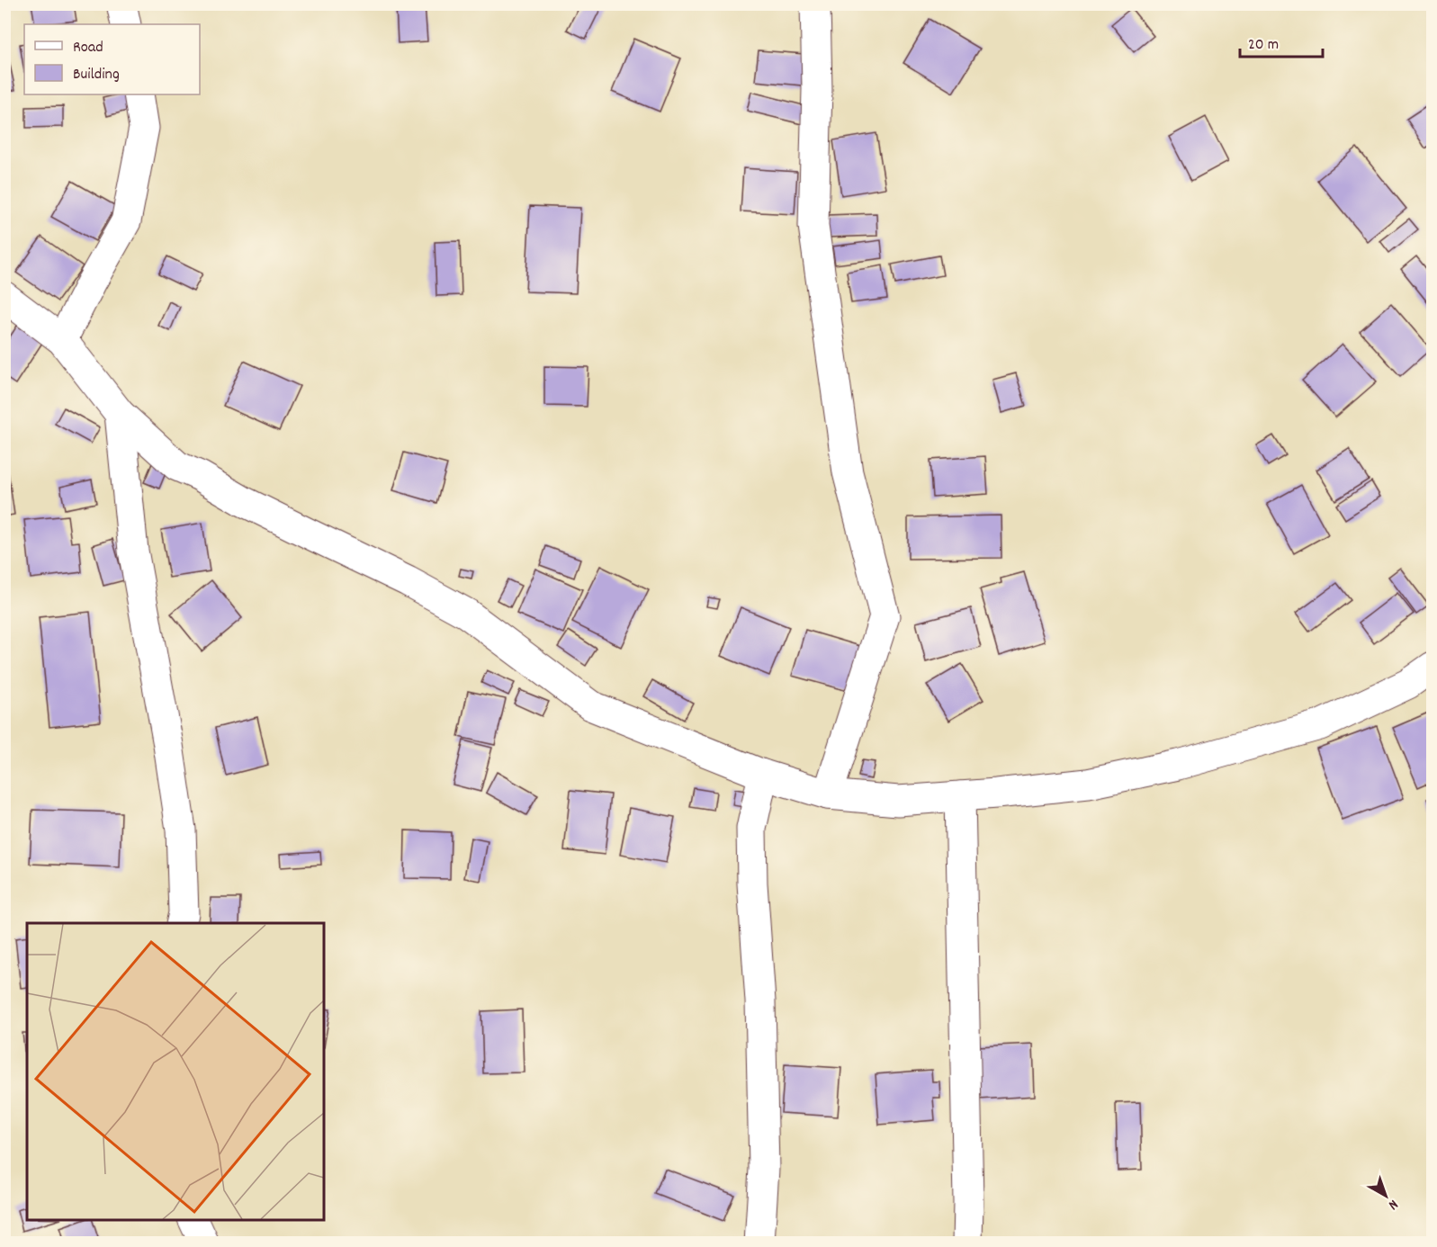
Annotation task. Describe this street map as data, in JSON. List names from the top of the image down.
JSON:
{
  "legend": ["Road", "Building"],
  "scale_bar": "20 m",
  "north": "bottom right"
}
